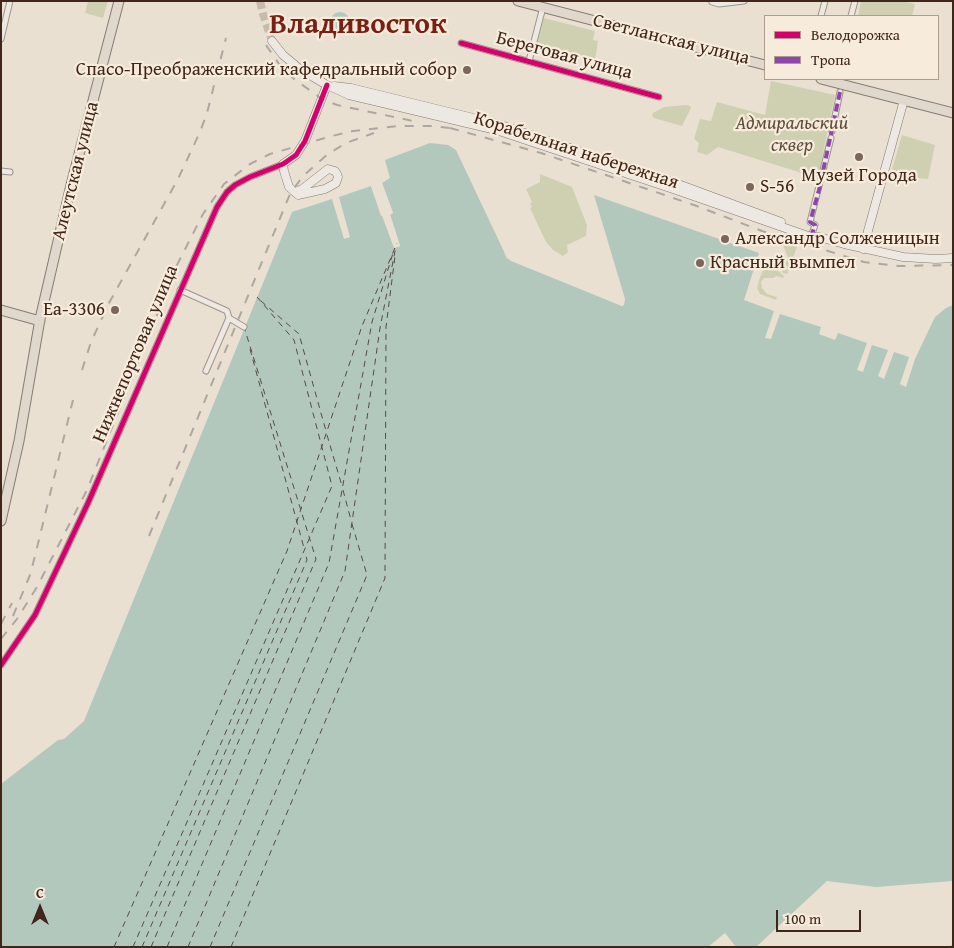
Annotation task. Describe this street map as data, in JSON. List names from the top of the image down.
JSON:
{
  "streets": {
    "main road": [
      "Светланская улица",
      "Корабельная набережная",
      "Алеутская улица",
      "Нижнепортовая улица"
    ],
    "street": ["Береговая улица"]
  },
  "crossings": [
    ["Корабельная набережная", "Нижнепортовая улица"]
  ],
  "districts": ["Владивосток"],
  "parks": ["Адмиральский сквер"],
  "places": [
    "Спасо-Преображенский кафедральный собор",
    "Музей Города",
    "S-56",
    "Александр Солженицын",
    "Красный вымпел",
    "Еа-3306"
  ],
  "legend": ["Велодорожка", "Тропа"],
  "scale_bar": "100 m",
  "north": "top"
}
